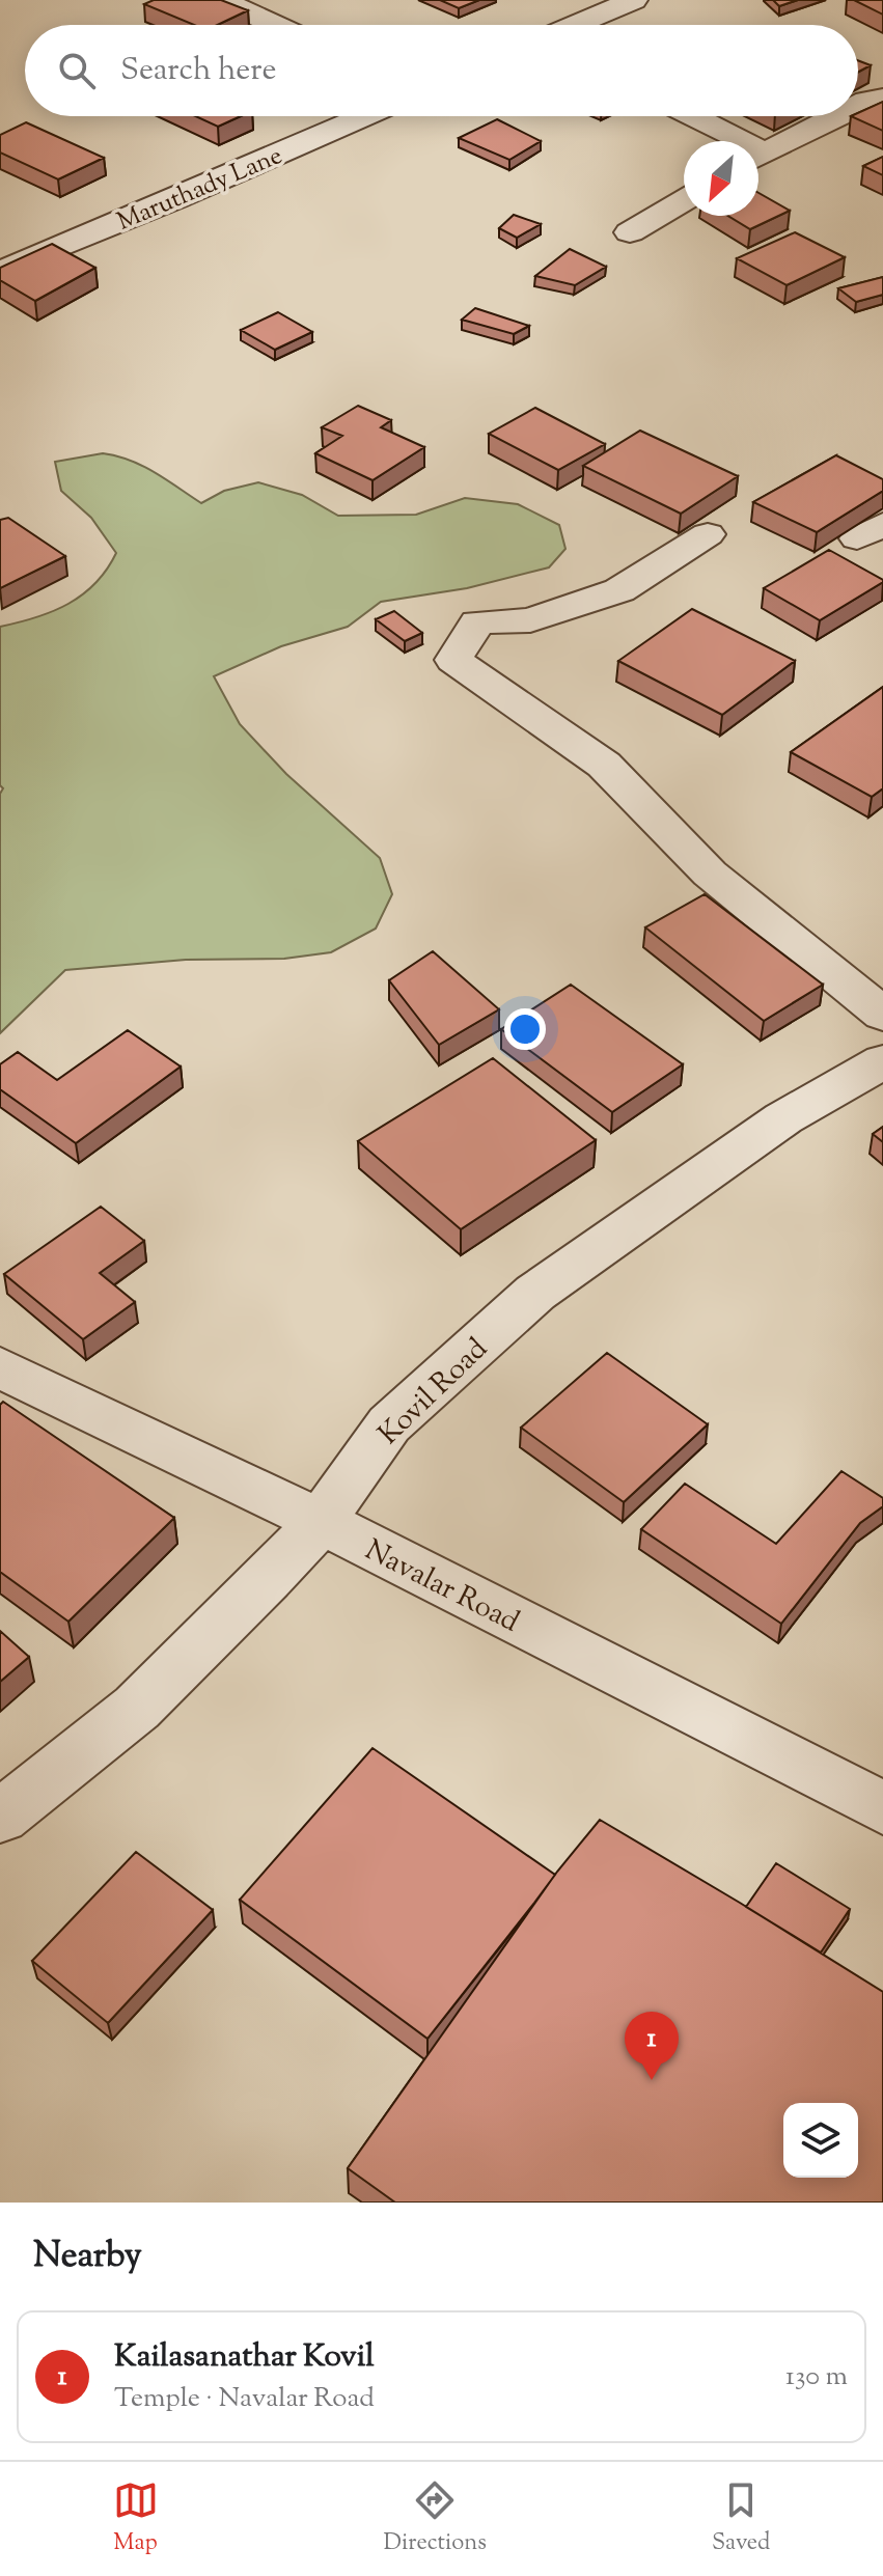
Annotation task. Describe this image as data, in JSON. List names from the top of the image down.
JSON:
{
  "streets": {
    "street": ["Maruthady Lane", "Kovil Road", "Navalar Road"]
  },
  "crossings": [
    ["Kovil Road", "Navalar Road"]
  ],
  "north": "bottom left",
  "page": {
    "search": "Search here",
    "pins": "1",
    "heading": "Nearby",
    "list": [
      {
        "mark": "1",
        "name": "Kailasanathar Kovil",
        "note": "Temple · Navalar Road",
        "value": "130 m"
      }
    ],
    "nav": ["Map", "Directions", "Saved"]
  }
}
